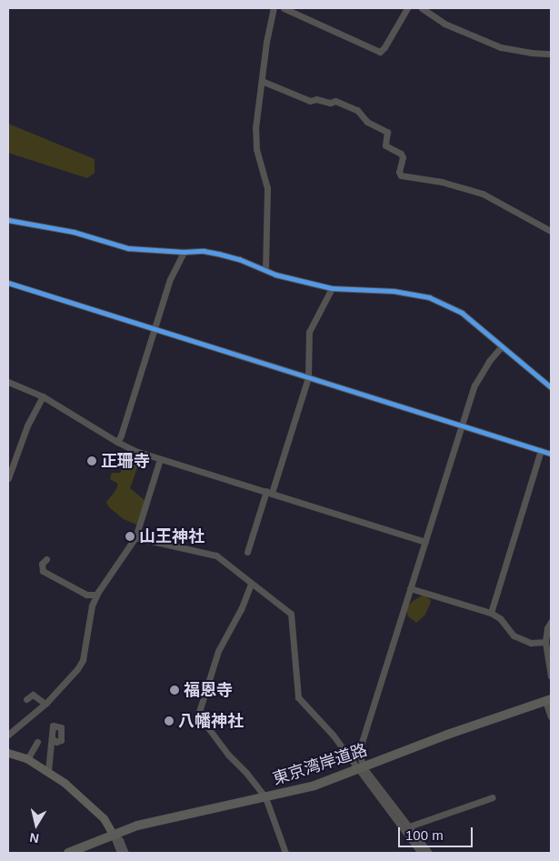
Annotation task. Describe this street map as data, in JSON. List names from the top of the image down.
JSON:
{
  "streets": {
    "highway": ["東京湾岸道路"]
  },
  "places": [
    "正珊寺",
    "山王神社",
    "福恩寺",
    "八幡神社"
  ],
  "scale_bar": "100 m",
  "north": "bottom"
}
